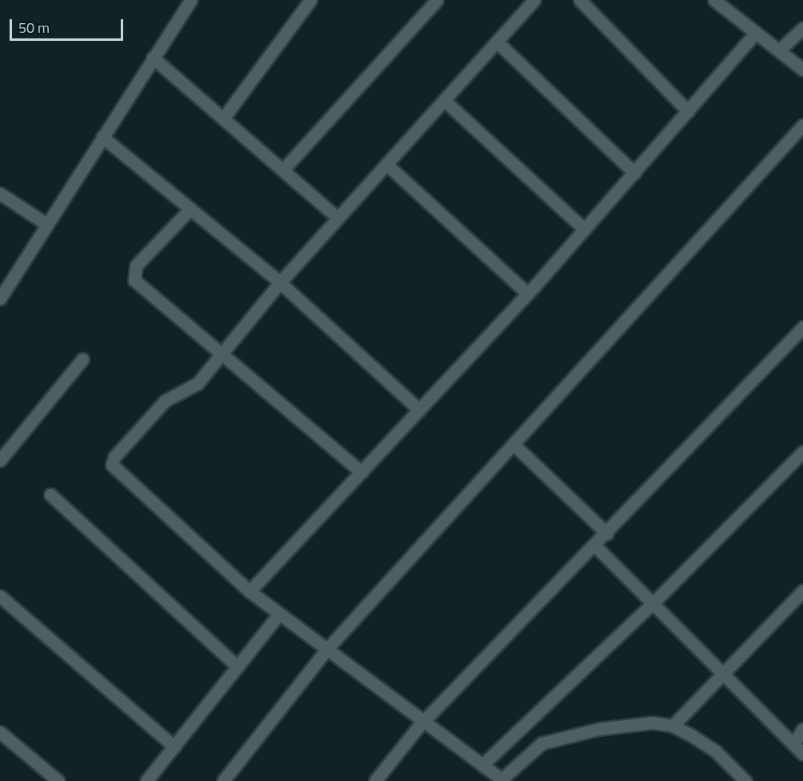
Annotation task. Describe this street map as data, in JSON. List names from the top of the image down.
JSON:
{
  "scale_bar": "50 m"
}
